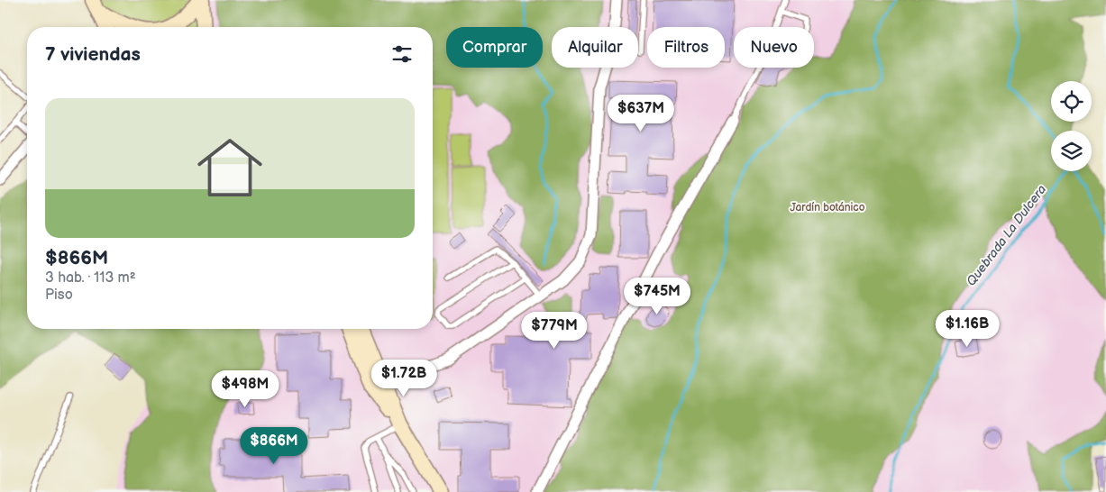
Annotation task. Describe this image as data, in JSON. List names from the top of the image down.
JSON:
{
  "water": ["Quebrada La Dulcera"],
  "parks": ["Jardín botánico"],
  "page": {
    "chip": [
      "Comprar",
      "Alquilar",
      "Filtros",
      "Nuevo"
    ],
    "heading": "7 viviendas",
    "list": [
      {
        "name": "$866M",
        "note": "3 hab. · 113 m² · Piso"
      }
    ],
    "price": [
      "$637M",
      "$745M",
      "$1.16B",
      "$779M",
      "$1.72B",
      "$498M",
      "$866M"
    ]
  }
}
